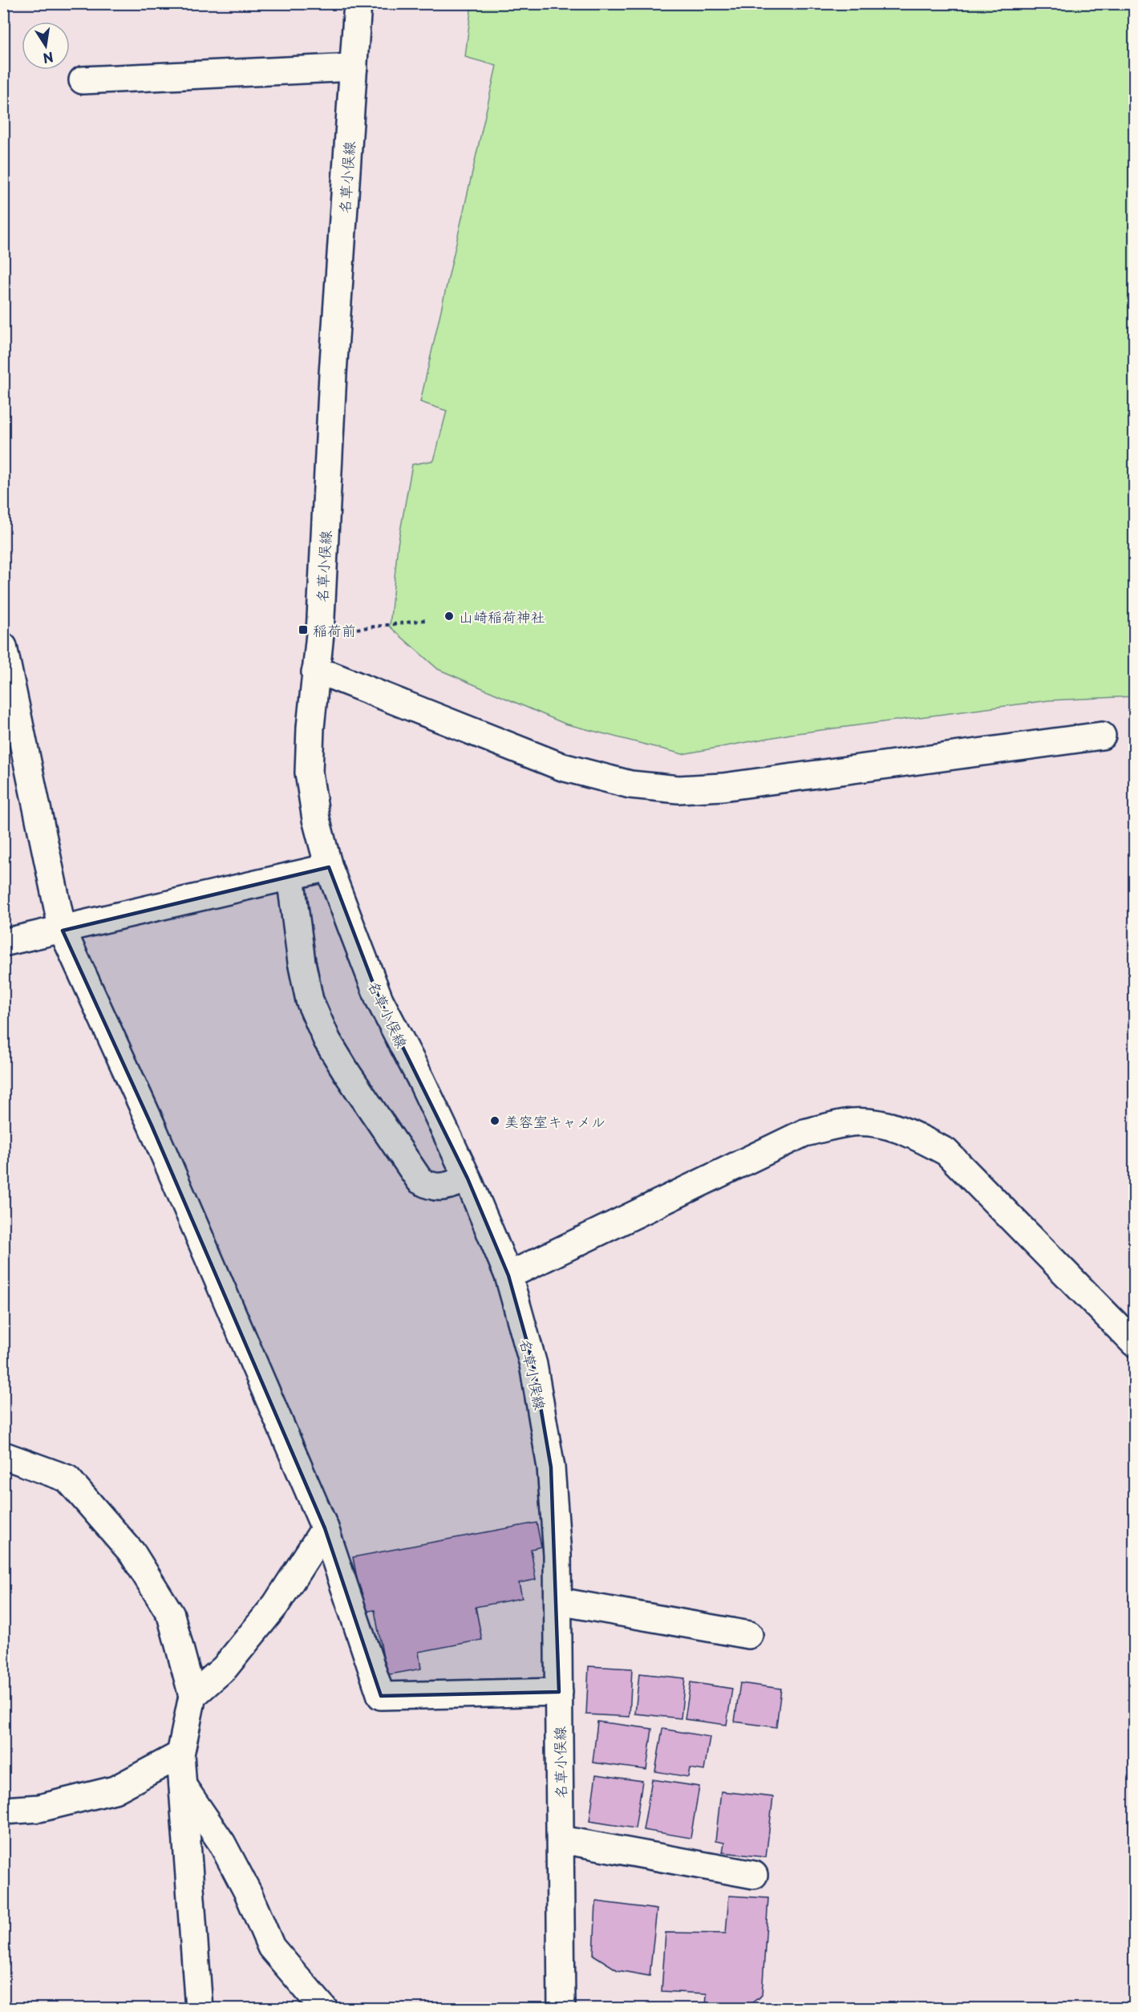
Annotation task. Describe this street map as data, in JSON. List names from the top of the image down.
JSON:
{
  "streets": {
    "street": ["名草小俣線"]
  },
  "places": {
    "other": ["山崎稲荷神社", "美容室キャメル"],
    "transit": ["稲荷前"]
  },
  "north": "bottom"
}
